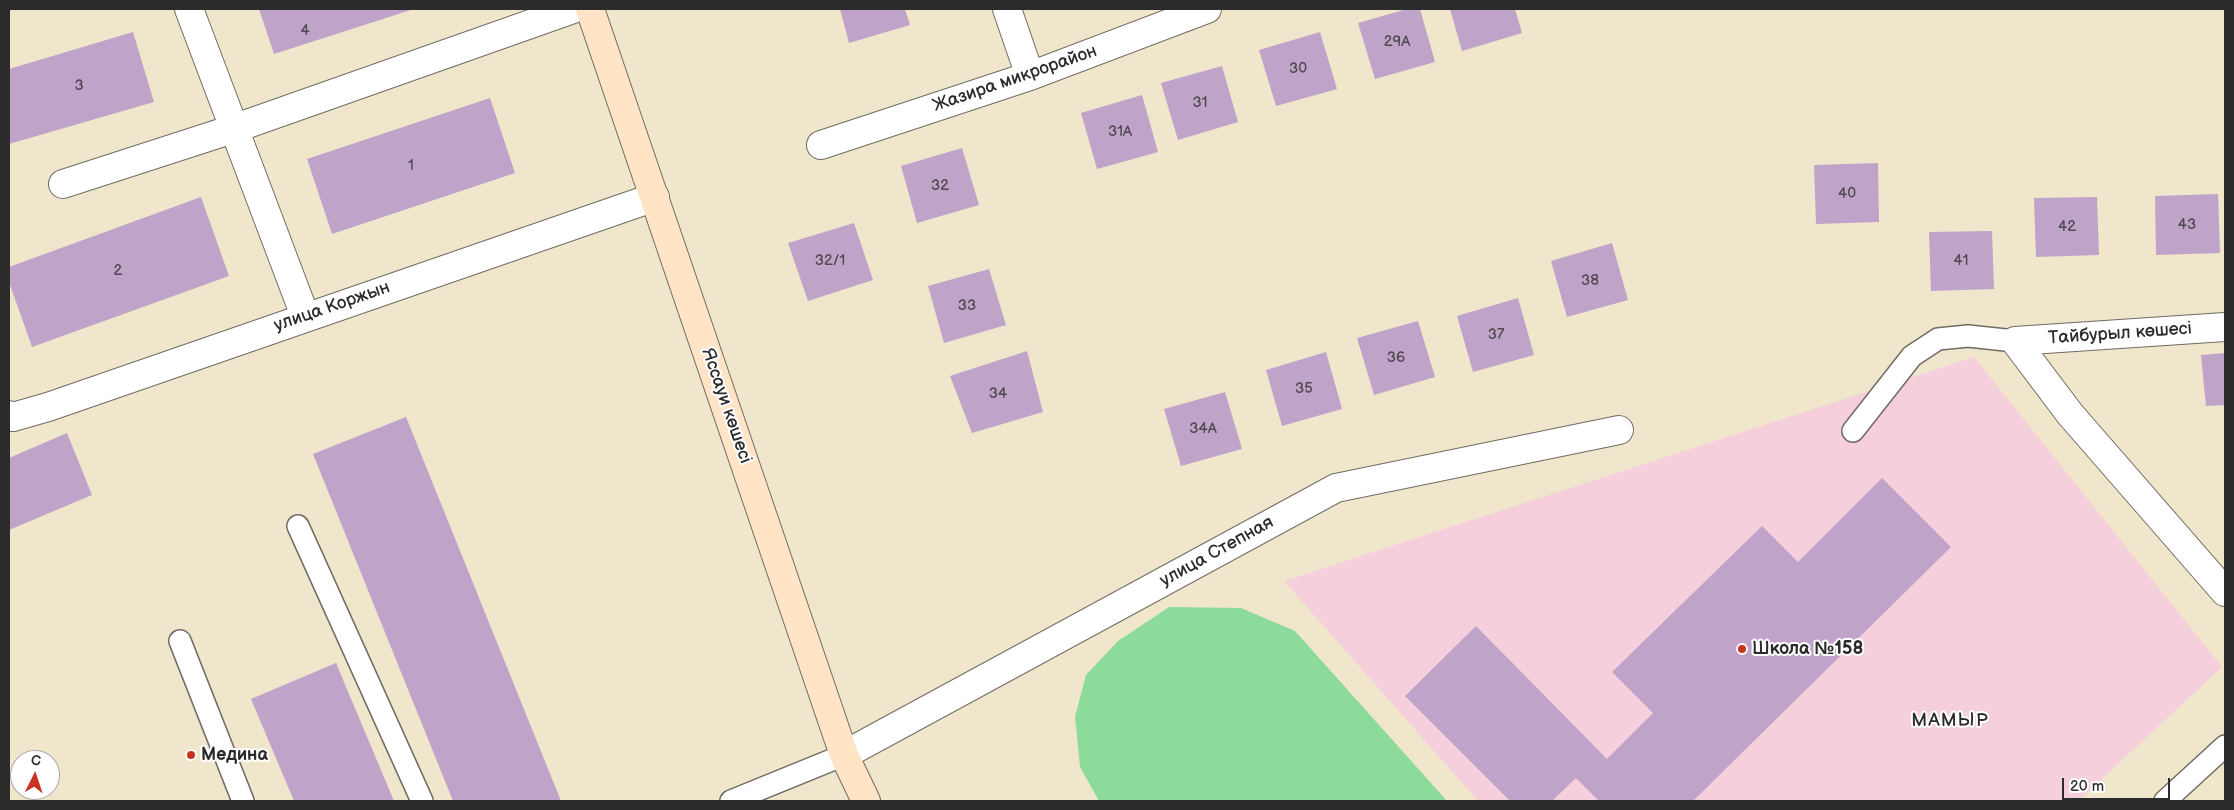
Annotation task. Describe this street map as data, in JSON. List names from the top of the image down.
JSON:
{
  "streets": {
    "main road": ["Яссауи көшесі"],
    "street": [
      "Жазира микрорайон",
      "улица Коржын",
      "Тайбурыл көшесі",
      "улица Степная"
    ]
  },
  "crossings": [
    ["улица Коржын", "Яссауи көшесі"],
    ["Яссауи көшесі", "улица Степная"]
  ],
  "districts": ["МАМЫР"],
  "places": ["Школа №158", "Медина"],
  "house_numbers": [
    "4",
    "29А",
    "30",
    "3",
    "31",
    "31А",
    "1",
    "32",
    "40",
    "43",
    "42",
    "32/1",
    "41",
    "2",
    "38",
    "33",
    "37",
    "36",
    "35",
    "34",
    "34А"
  ],
  "scale_bar": "20 m",
  "north": "top"
}
